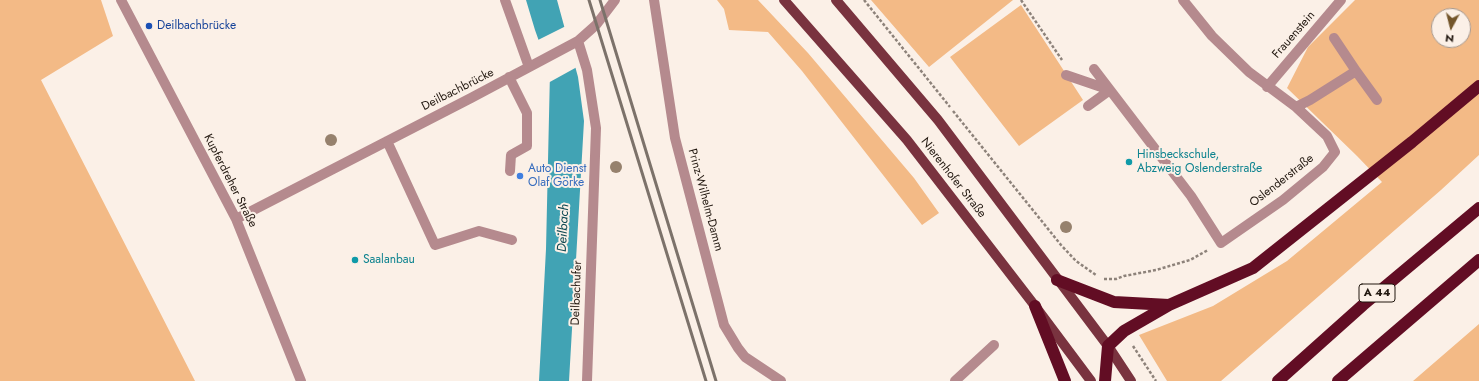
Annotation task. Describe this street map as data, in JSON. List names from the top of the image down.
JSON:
{
  "streets": {
    "highway": ["A 44"],
    "main road": ["Nierenhofer Straße"],
    "street": [
      "Frauenstein",
      "Deilbachbrücke",
      "Kupferdreher Straße",
      "Oslenderstraße",
      "Prinz-Wilhelm-Damm",
      "Deilbachufer"
    ]
  },
  "crossings": [
    ["Frauenstein", "Oslenderstraße"],
    ["Deilbachbrücke", "Kupferdreher Straße"],
    ["Deilbachbrücke", "Deilbachufer"]
  ],
  "water": ["Deilbach"],
  "places": [
    "Deilbachbrücke",
    "Hinsbeckschule, Abzweig Oslenderstraße",
    "Auto Dienst Olaf Görke",
    "Saalanbau"
  ],
  "north": "bottom"
}
